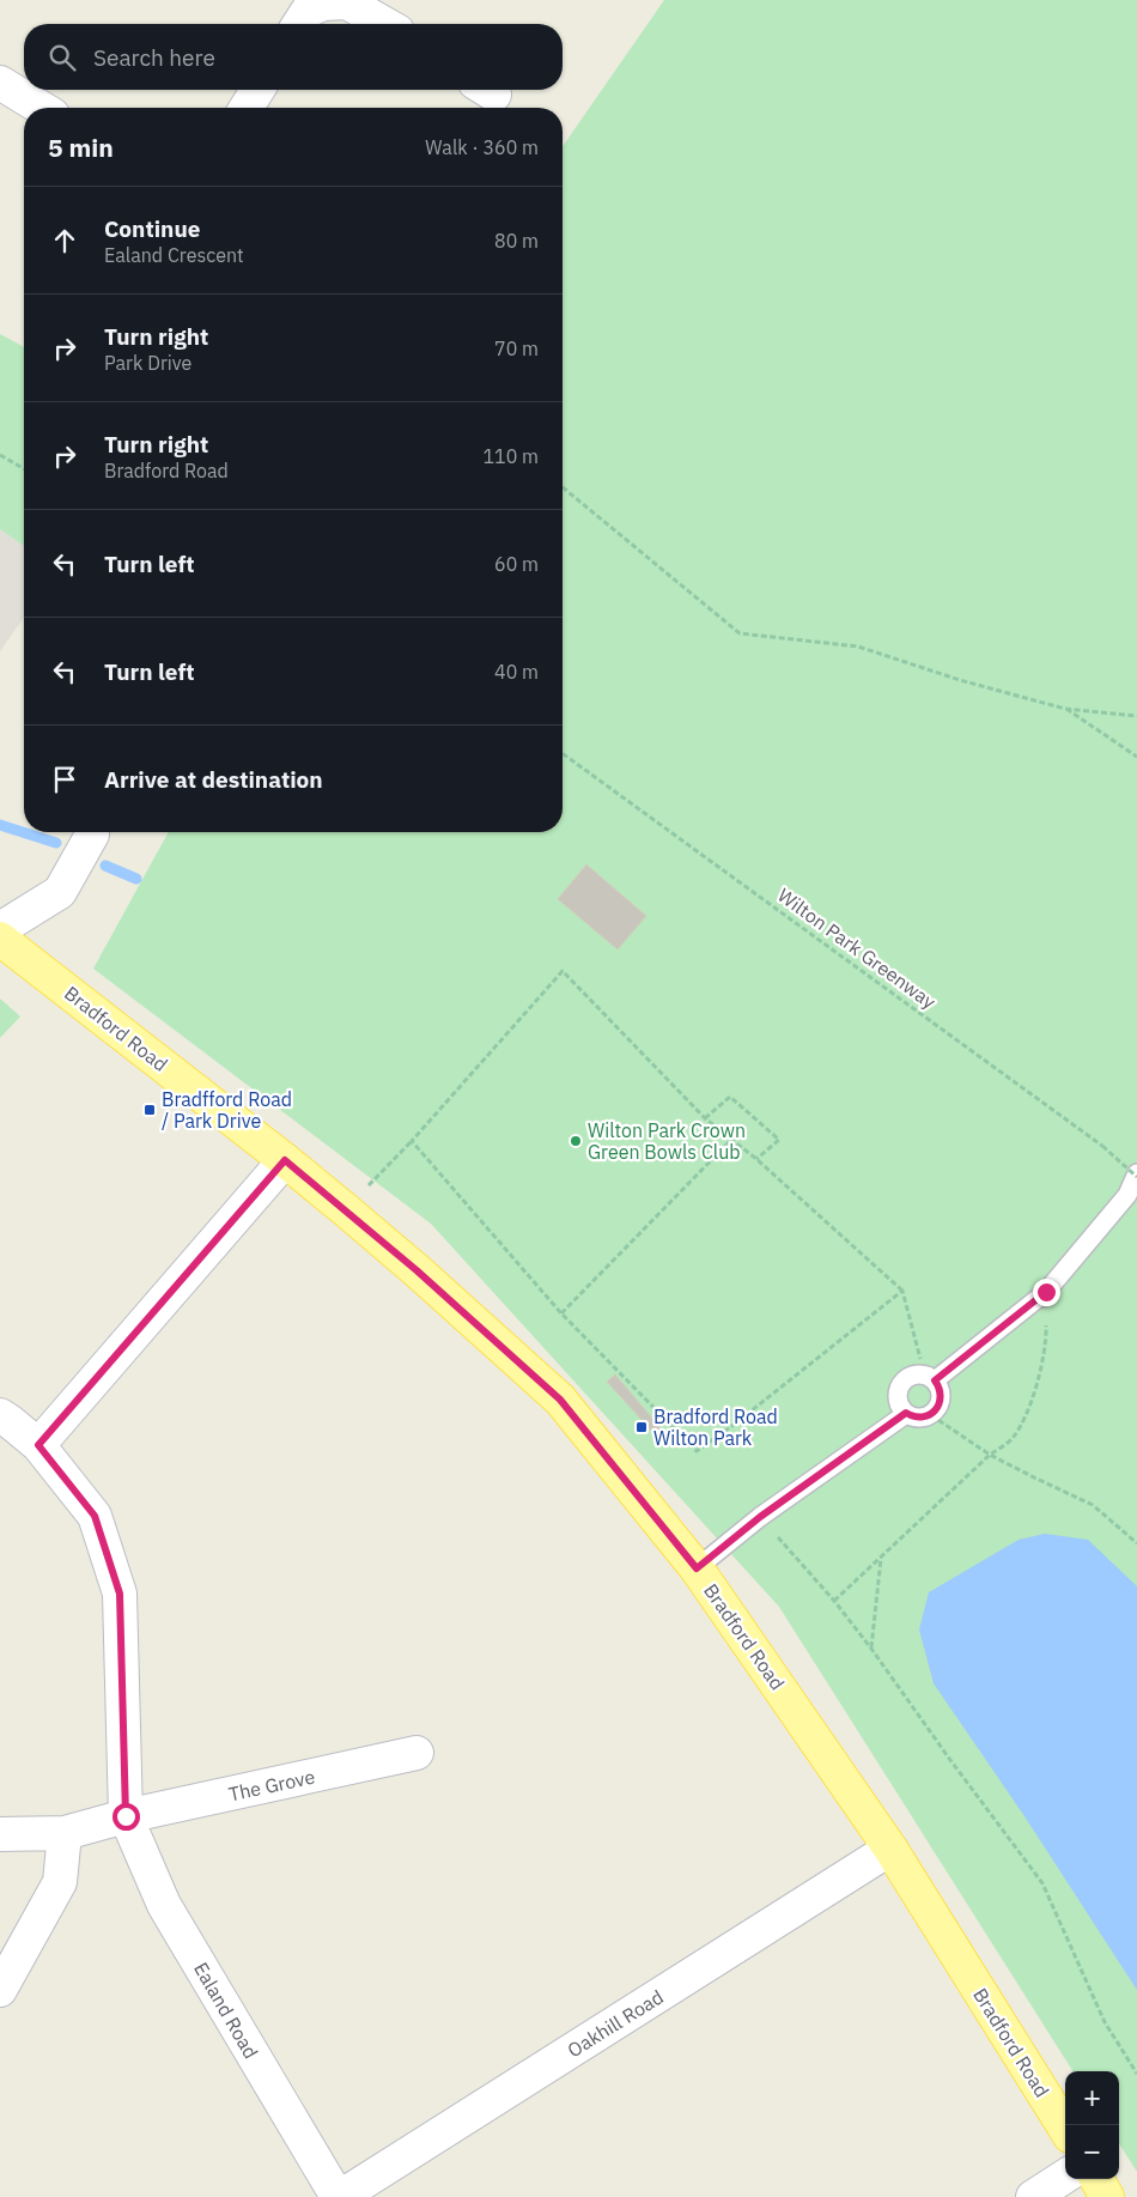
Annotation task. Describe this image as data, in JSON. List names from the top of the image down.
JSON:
{
  "streets": {
    "main road": ["Bradford Road"],
    "street": ["The Grove", "Ealand Road", "Oakhill Road"],
    "path": ["Wilton Park Greenway"]
  },
  "crossings": [
    ["Bradford Road", "Oakhill Road"],
    ["The Grove", "Ealand Road"],
    ["Ealand Road", "Oakhill Road"]
  ],
  "places": {
    "transit": ["Bradfford Road / Park Drive", "Bradford Road Wilton Park"],
    "other": ["Wilton Park Crown Green Bowls Club"]
  },
  "page": {
    "search": "Search here",
    "heading": ["5 min", "Walk · 360 m"],
    "list": [
      ["Continue", "Ealand Crescent", "80 m"],
      ["Turn right", "Park Drive", "70 m"],
      ["Turn right", "Bradford Road", "110 m"],
      ["Turn left", "60 m"],
      ["Turn left", "40 m"],
      "Arrive at destination"
    ],
    "map_buttons": ["+", "−"]
  }
}
